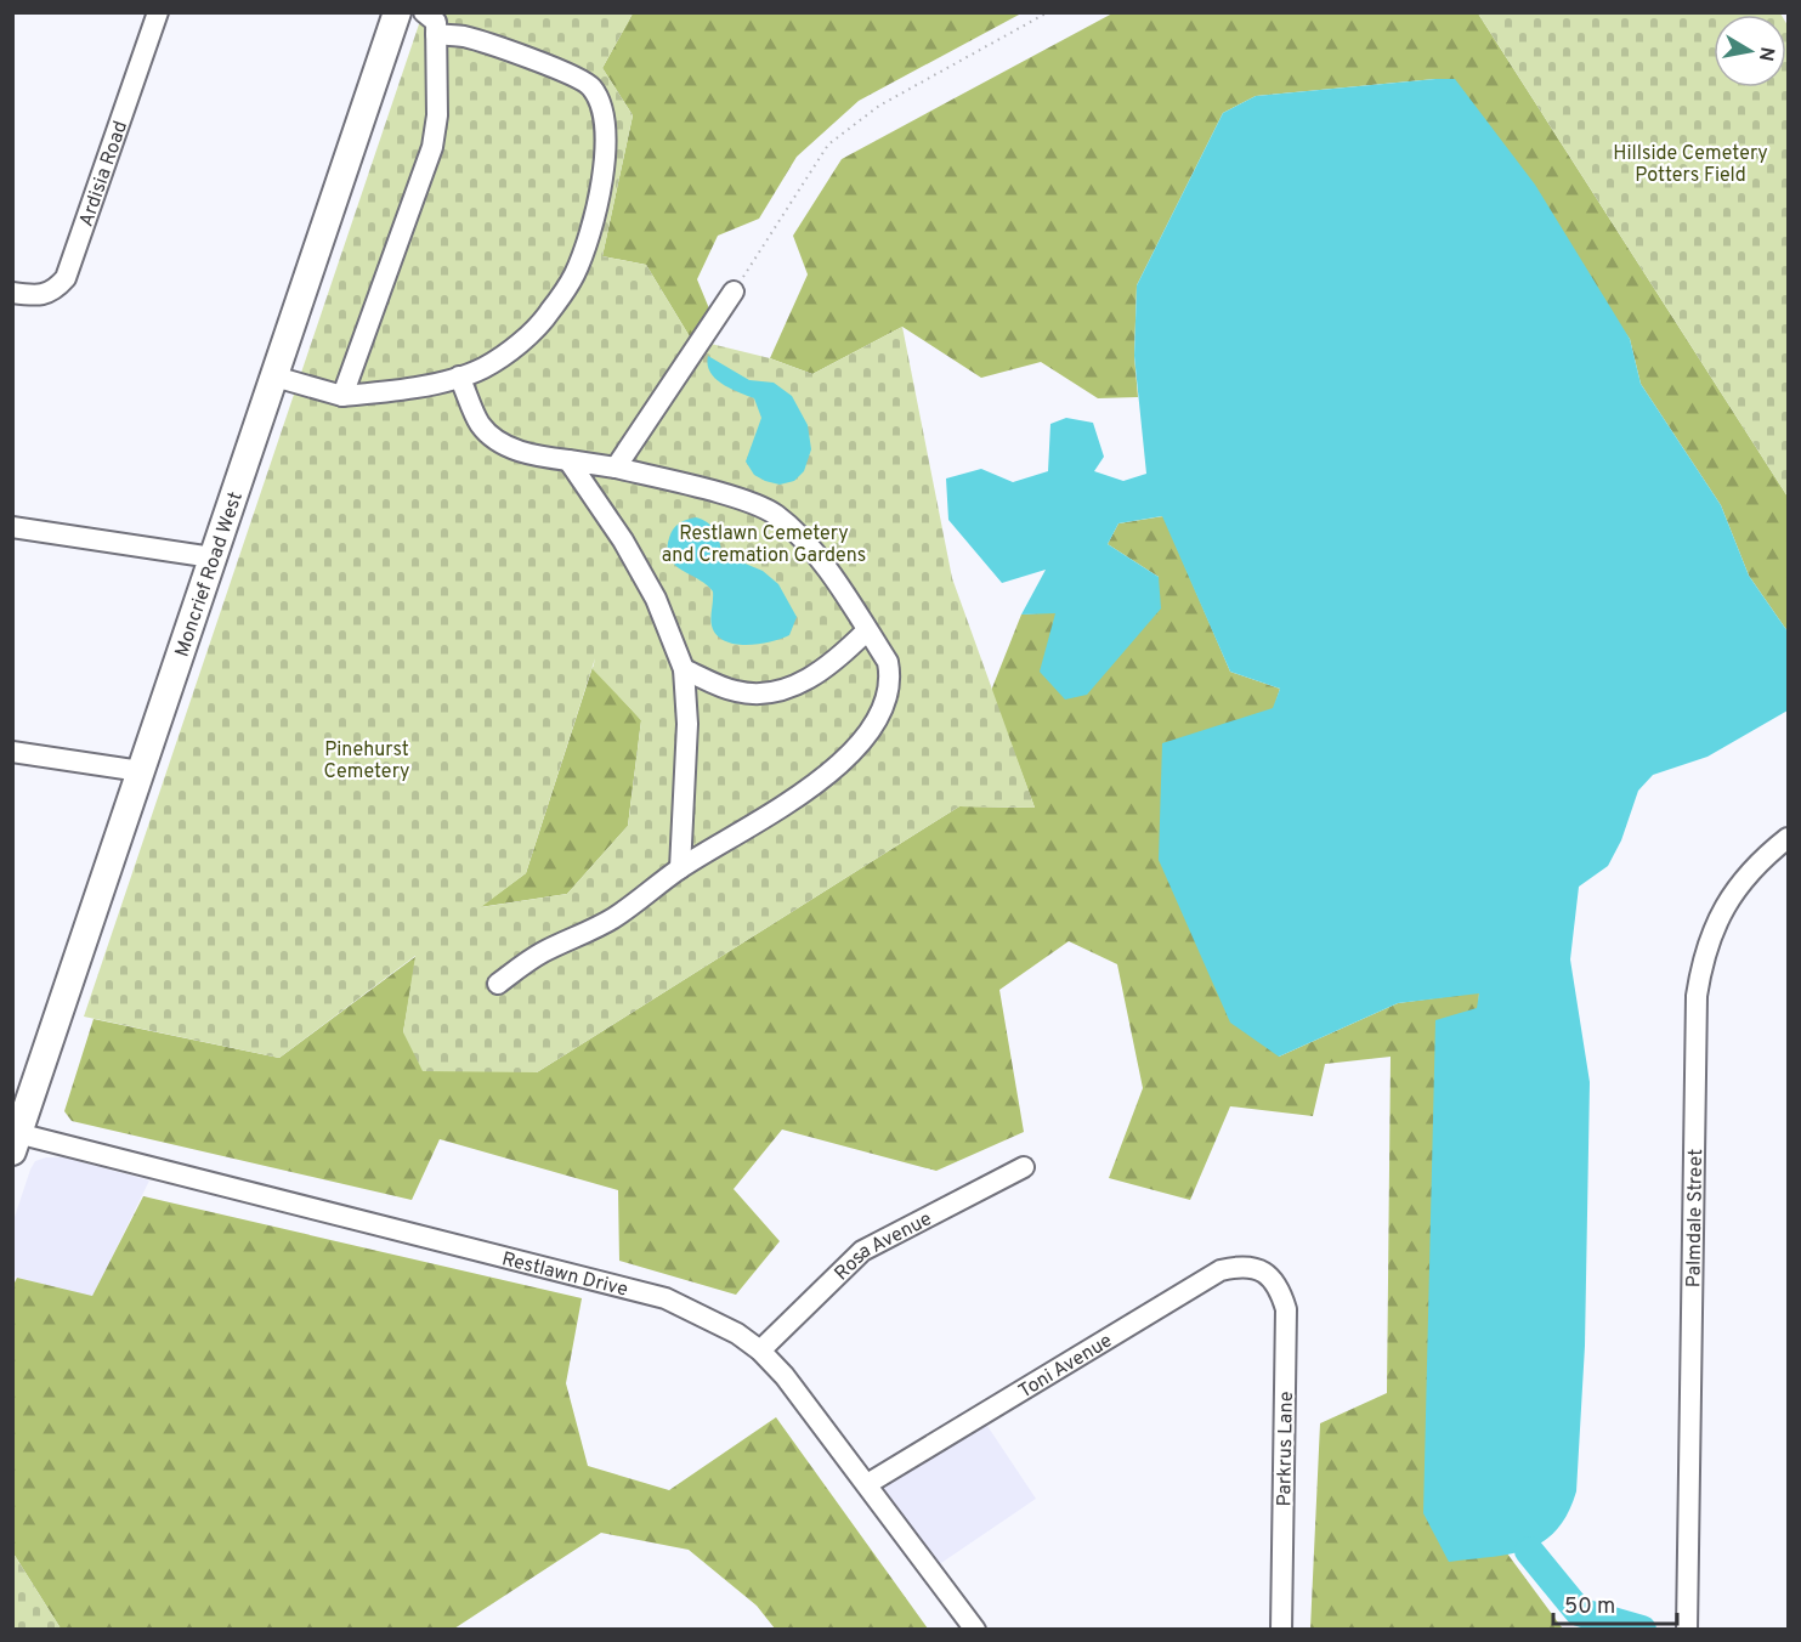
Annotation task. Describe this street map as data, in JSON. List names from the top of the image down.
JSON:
{
  "streets": {
    "main road": ["Moncrief Road West"],
    "street": [
      "Ardisia Road",
      "Palmdale Street",
      "Rosa Avenue",
      "Restlawn Drive",
      "Toni Avenue",
      "Parkrus Lane"
    ]
  },
  "crossings": [
    ["Moncrief Road West", "Restlawn Drive"],
    ["Rosa Avenue", "Restlawn Drive"],
    ["Restlawn Drive", "Toni Avenue"],
    ["Toni Avenue", "Parkrus Lane"]
  ],
  "parks": ["Hillside Cemetery Potters Field", "Restlawn Cemetery and Cremation Gardens", "Pinehurst Cemetery"],
  "scale_bar": "50 m",
  "north": "right"
}
